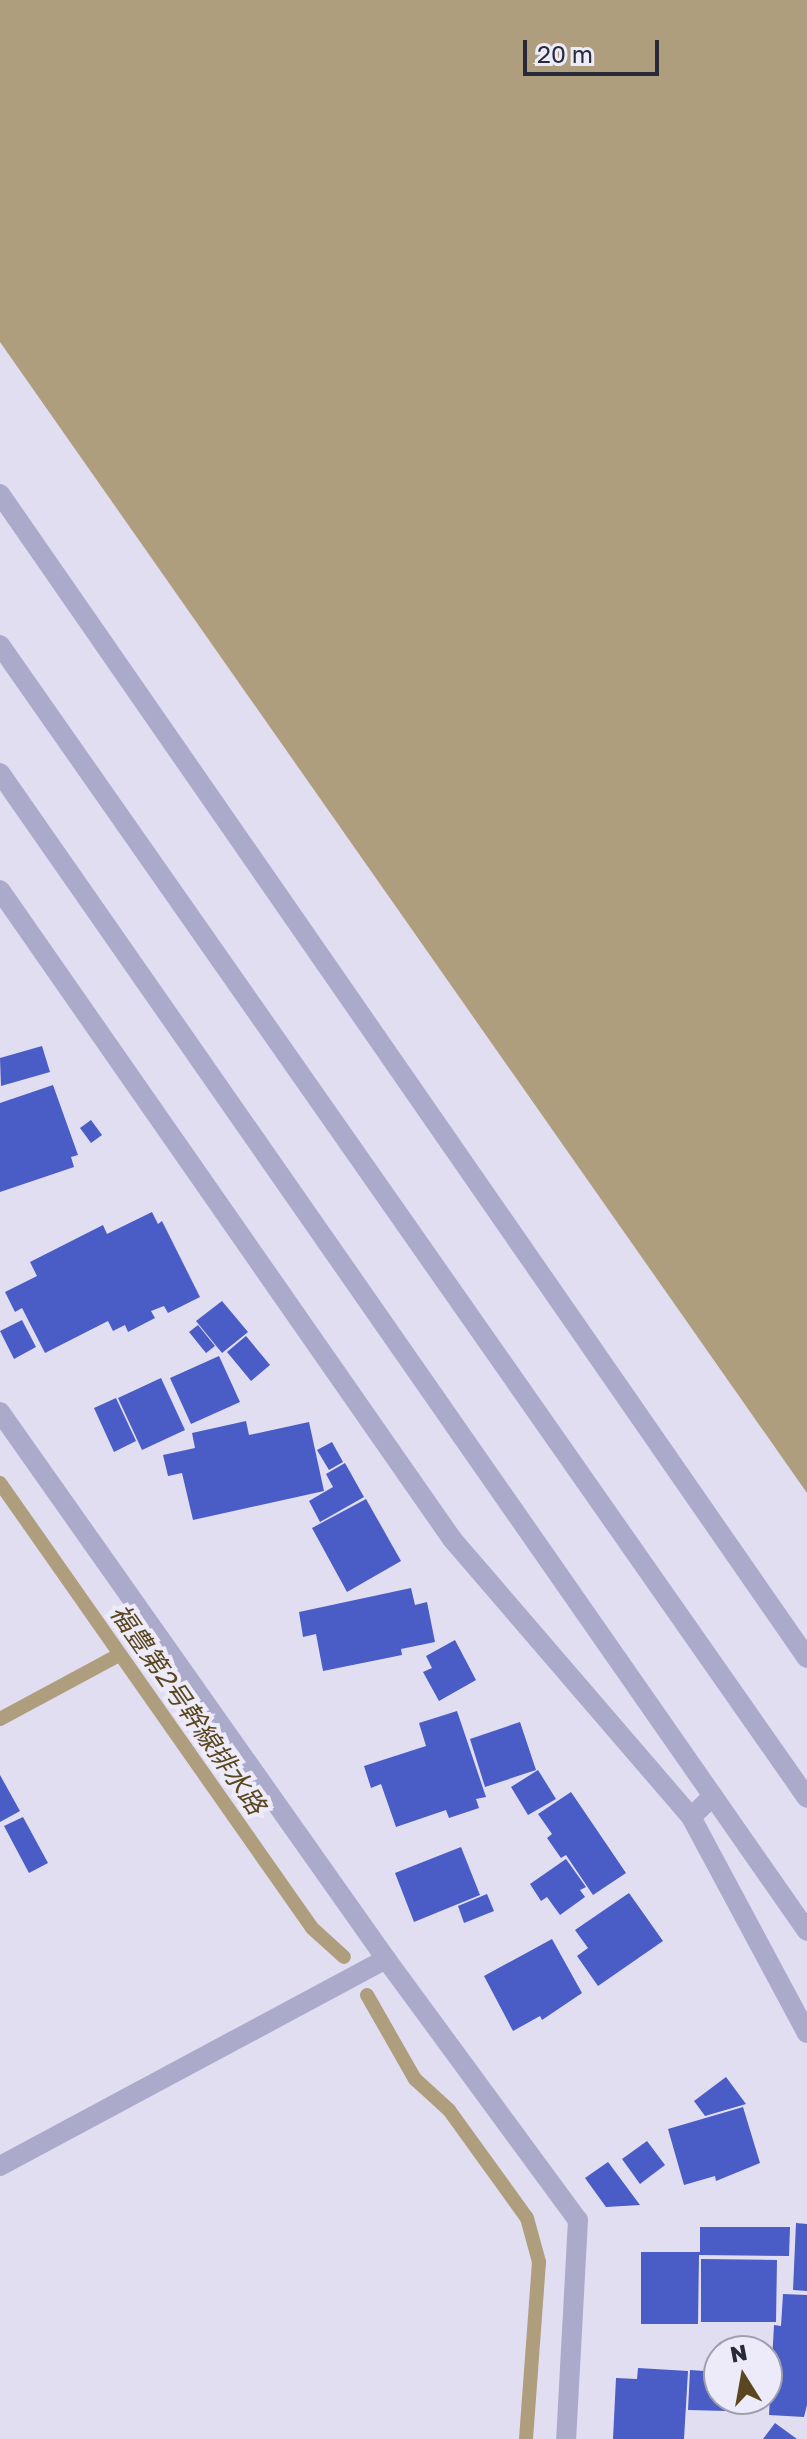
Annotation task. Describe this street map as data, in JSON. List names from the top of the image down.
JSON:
{
  "water": ["福豊第2号幹線排水路"],
  "scale_bar": "20 m",
  "north": "top"
}
